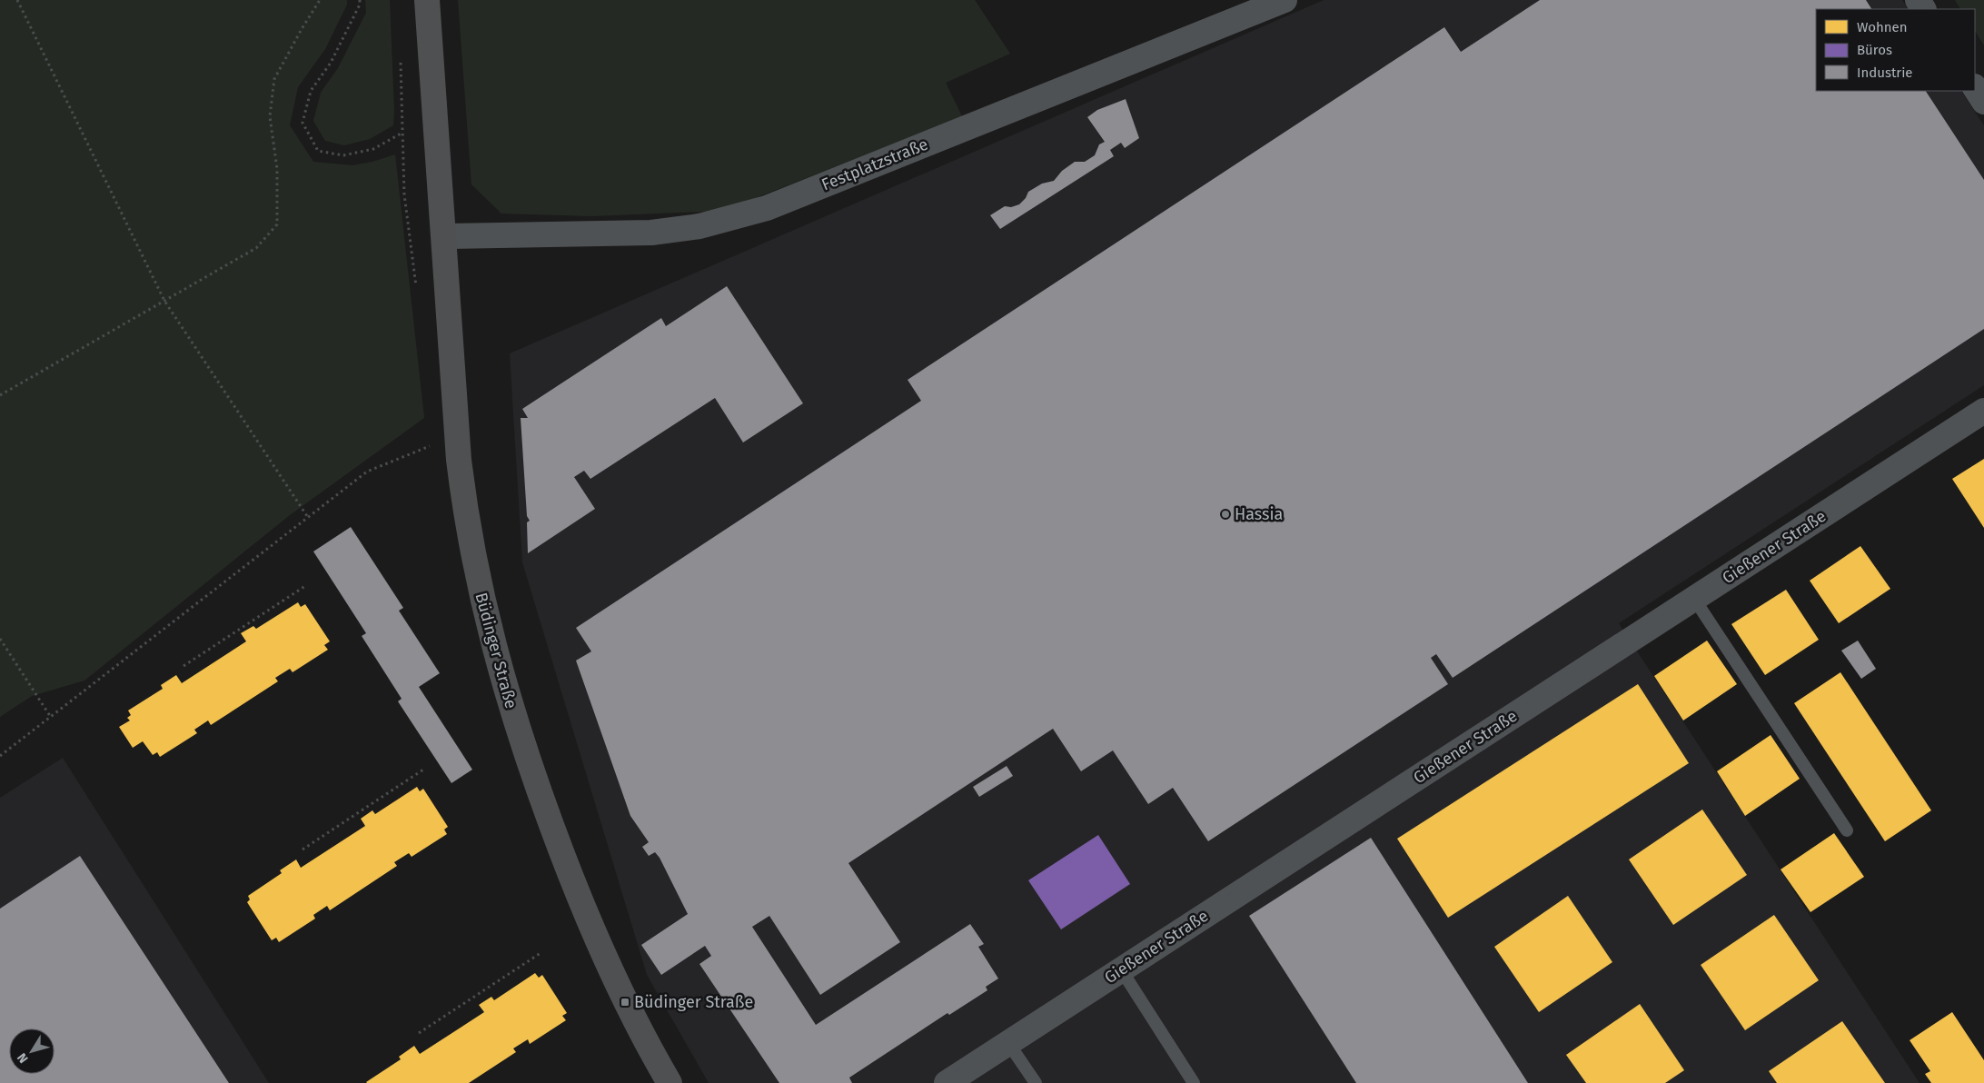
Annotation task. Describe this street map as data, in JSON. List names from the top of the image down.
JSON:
{
  "streets": {
    "main road": ["Büdinger Straße"],
    "street": ["Festplatzstraße", "Gießener Straße"]
  },
  "crossings": [
    ["Festplatzstraße", "Büdinger Straße"]
  ],
  "places": {
    "other": ["Hassia"],
    "transit": ["Büdinger Straße"]
  },
  "legend": ["Wohnen", "Büros", "Industrie"],
  "north": "bottom left"
}
